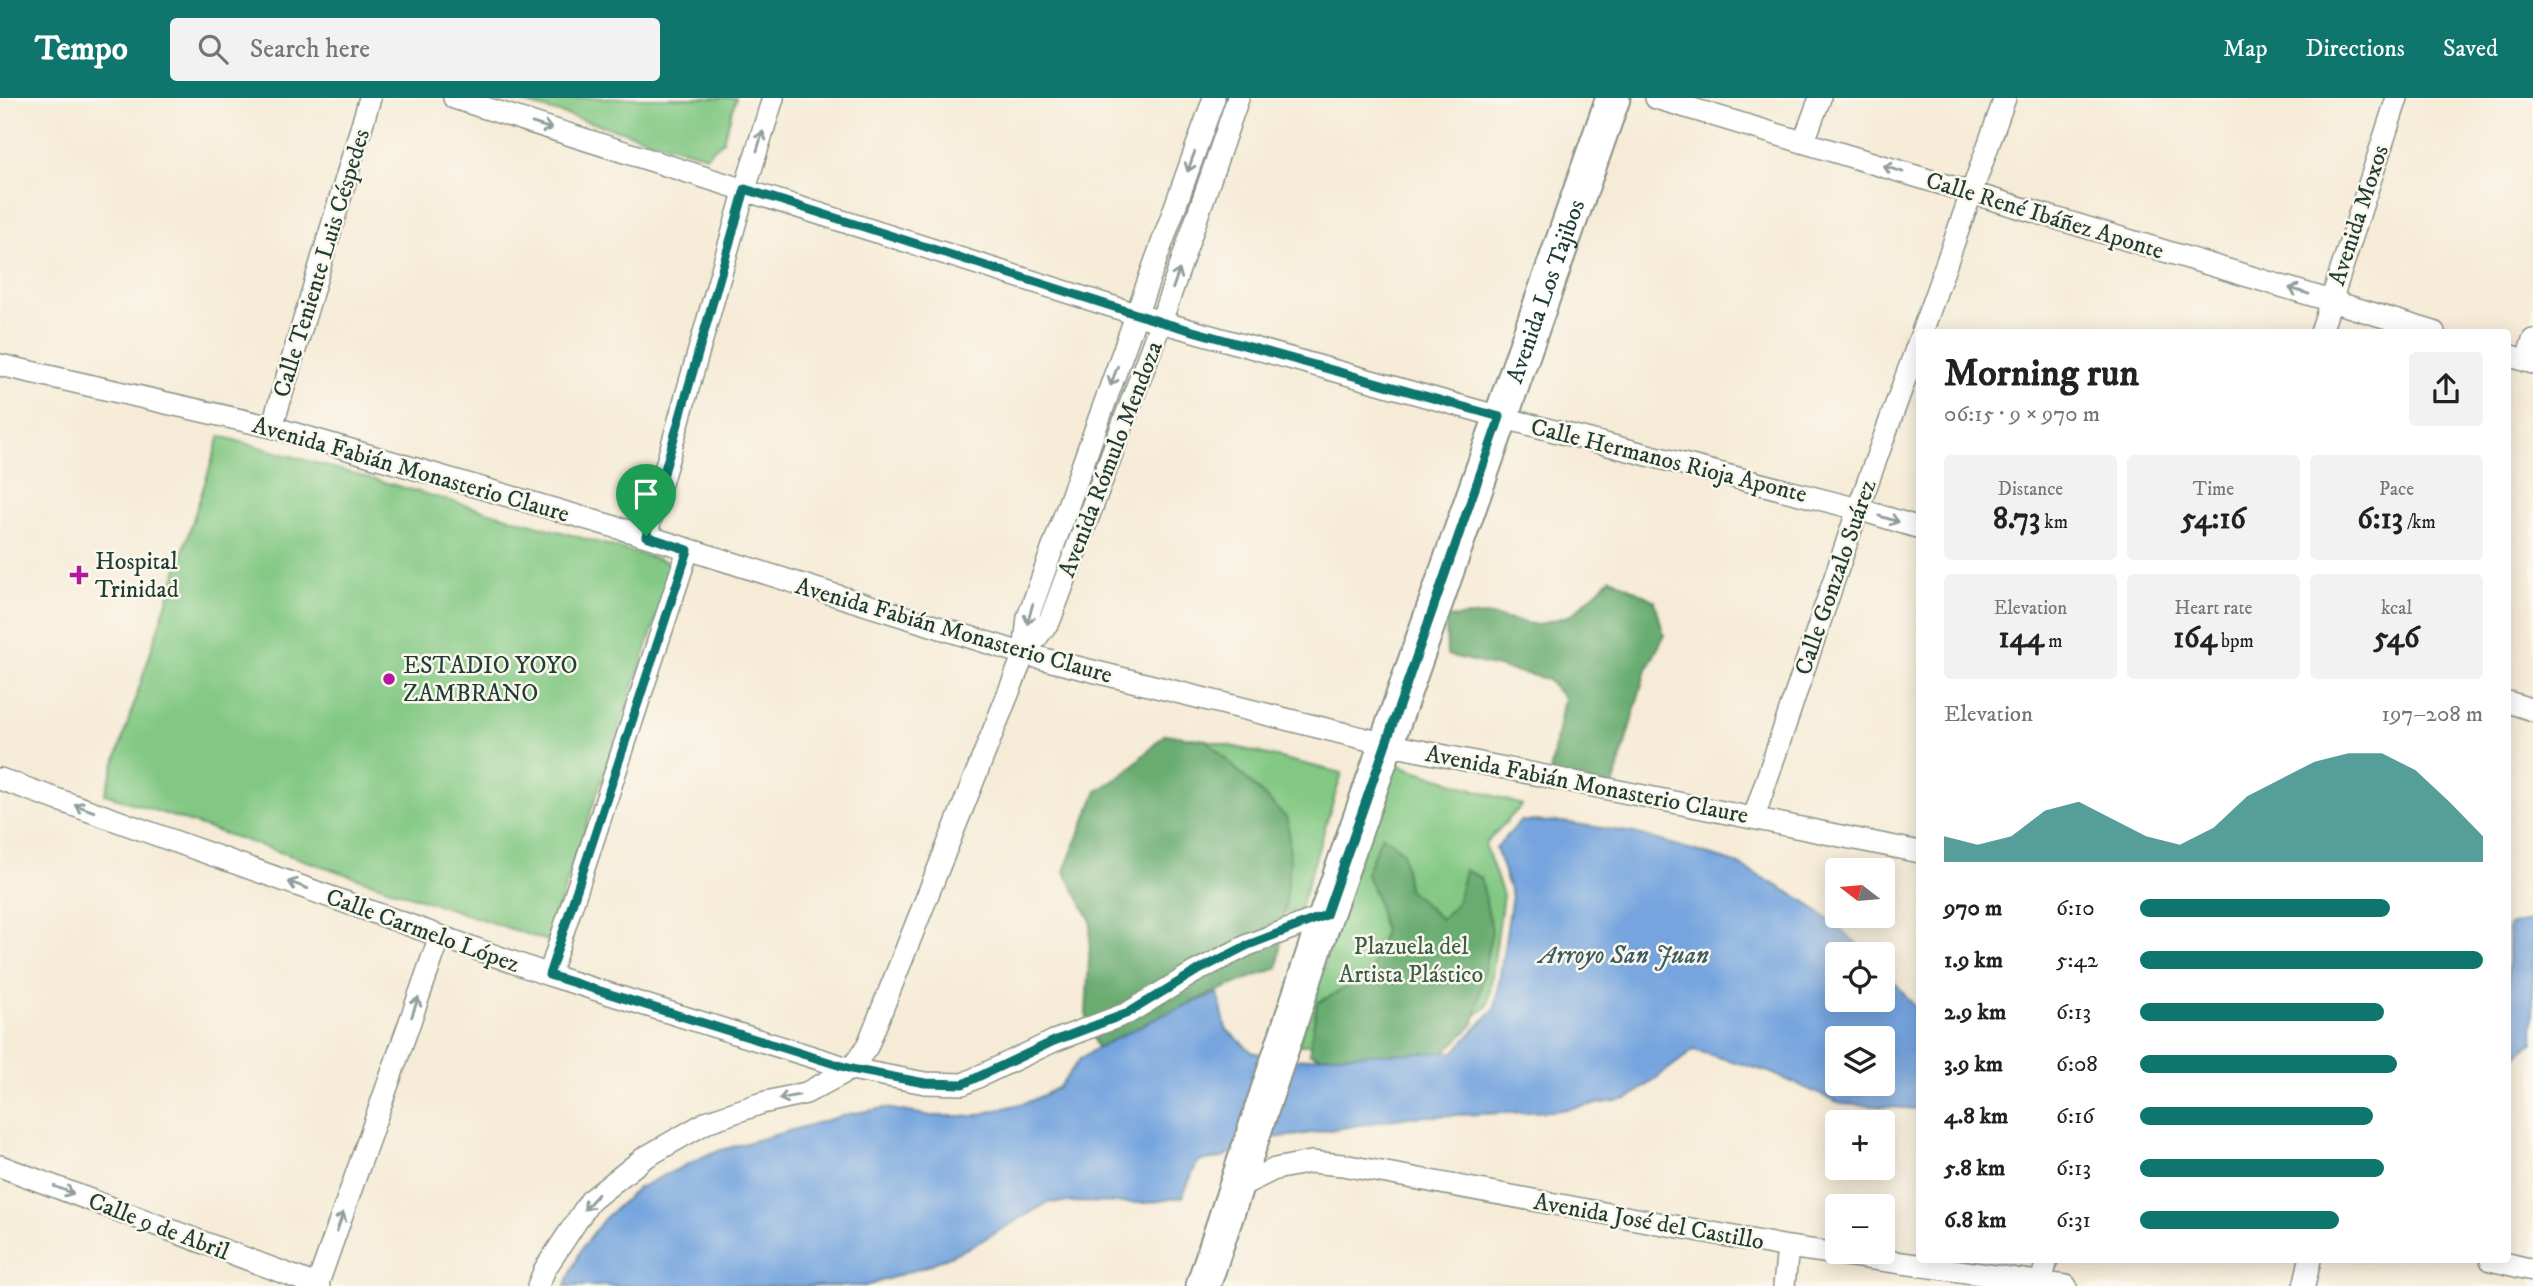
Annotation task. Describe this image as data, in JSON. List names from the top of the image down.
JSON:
{
  "streets": {
    "main road": ["Avenida Los Tajibos"],
    "street": [
      "Calle René Ibáñez Aponte",
      "Avenida Moxos",
      "Calle Teniente Luis Céspedes",
      "Avenida Rómulo Mendoza",
      "Calle Hermanos Rioja Aponte",
      "Avenida Fabián Monasterio Claure",
      "Calle Gonzalo Suárez",
      "Calle Carmelo López",
      "Avenida José del Castillo",
      "Calle 9 de Abril"
    ]
  },
  "crossings": [
    ["Calle René Ibáñez Aponte", "Avenida Moxos"],
    ["Calle Teniente Luis Céspedes", "Avenida Fabián Monasterio Claure"],
    ["Avenida Los Tajibos", "Calle Hermanos Rioja Aponte"],
    ["Avenida Los Tajibos", "Avenida Fabián Monasterio Claure"],
    ["Avenida Los Tajibos", "Calle Carmelo López"],
    ["Avenida Los Tajibos", "Avenida José del Castillo"],
    ["Avenida Rómulo Mendoza", "Calle Hermanos Rioja Aponte"],
    ["Avenida Rómulo Mendoza", "Avenida Fabián Monasterio Claure"],
    ["Avenida Rómulo Mendoza", "Calle Carmelo López"],
    ["Calle Hermanos Rioja Aponte", "Calle Gonzalo Suárez"],
    ["Avenida Fabián Monasterio Claure", "Calle Gonzalo Suárez"]
  ],
  "one_way": ["Calle René Ibáñez Aponte", "Calle 9 de Abril"],
  "water": ["Arroyo San Juan"],
  "parks": ["Plazuela del Artista Plástico"],
  "places": {
    "health": ["Hospital Trinidad"],
    "other": ["ESTADIO YOYO ZAMBRANO"]
  },
  "north": "left",
  "page": {
    "header": "Tempo",
    "search": "Search here",
    "nav": ["Map", "Directions", "Saved"],
    "heading": ["Morning run", "06:15 · 9 × 970 m"],
    "stats": [
      ["Distance", "8.73 km"],
      ["Time", "54:16"],
      ["Pace", "6:13 /km"],
      ["Elevation", "144 m"],
      ["Heart rate", "164 bpm"],
      ["kcal", "546"]
    ],
    "chart": ["Elevation", "197–208 m"],
    "map_buttons": ["+", "−"],
    "list": [
      {
        "name": "970 m",
        "note": "6:10"
      },
      {
        "name": "1.9 km",
        "note": "5:42"
      },
      {
        "name": "2.9 km",
        "note": "6:13"
      },
      {
        "name": "3.9 km",
        "note": "6:08"
      },
      {
        "name": "4.8 km",
        "note": "6:16"
      },
      {
        "name": "5.8 km",
        "note": "6:13"
      },
      {
        "name": "6.8 km",
        "note": "6:31"
      }
    ]
  }
}
